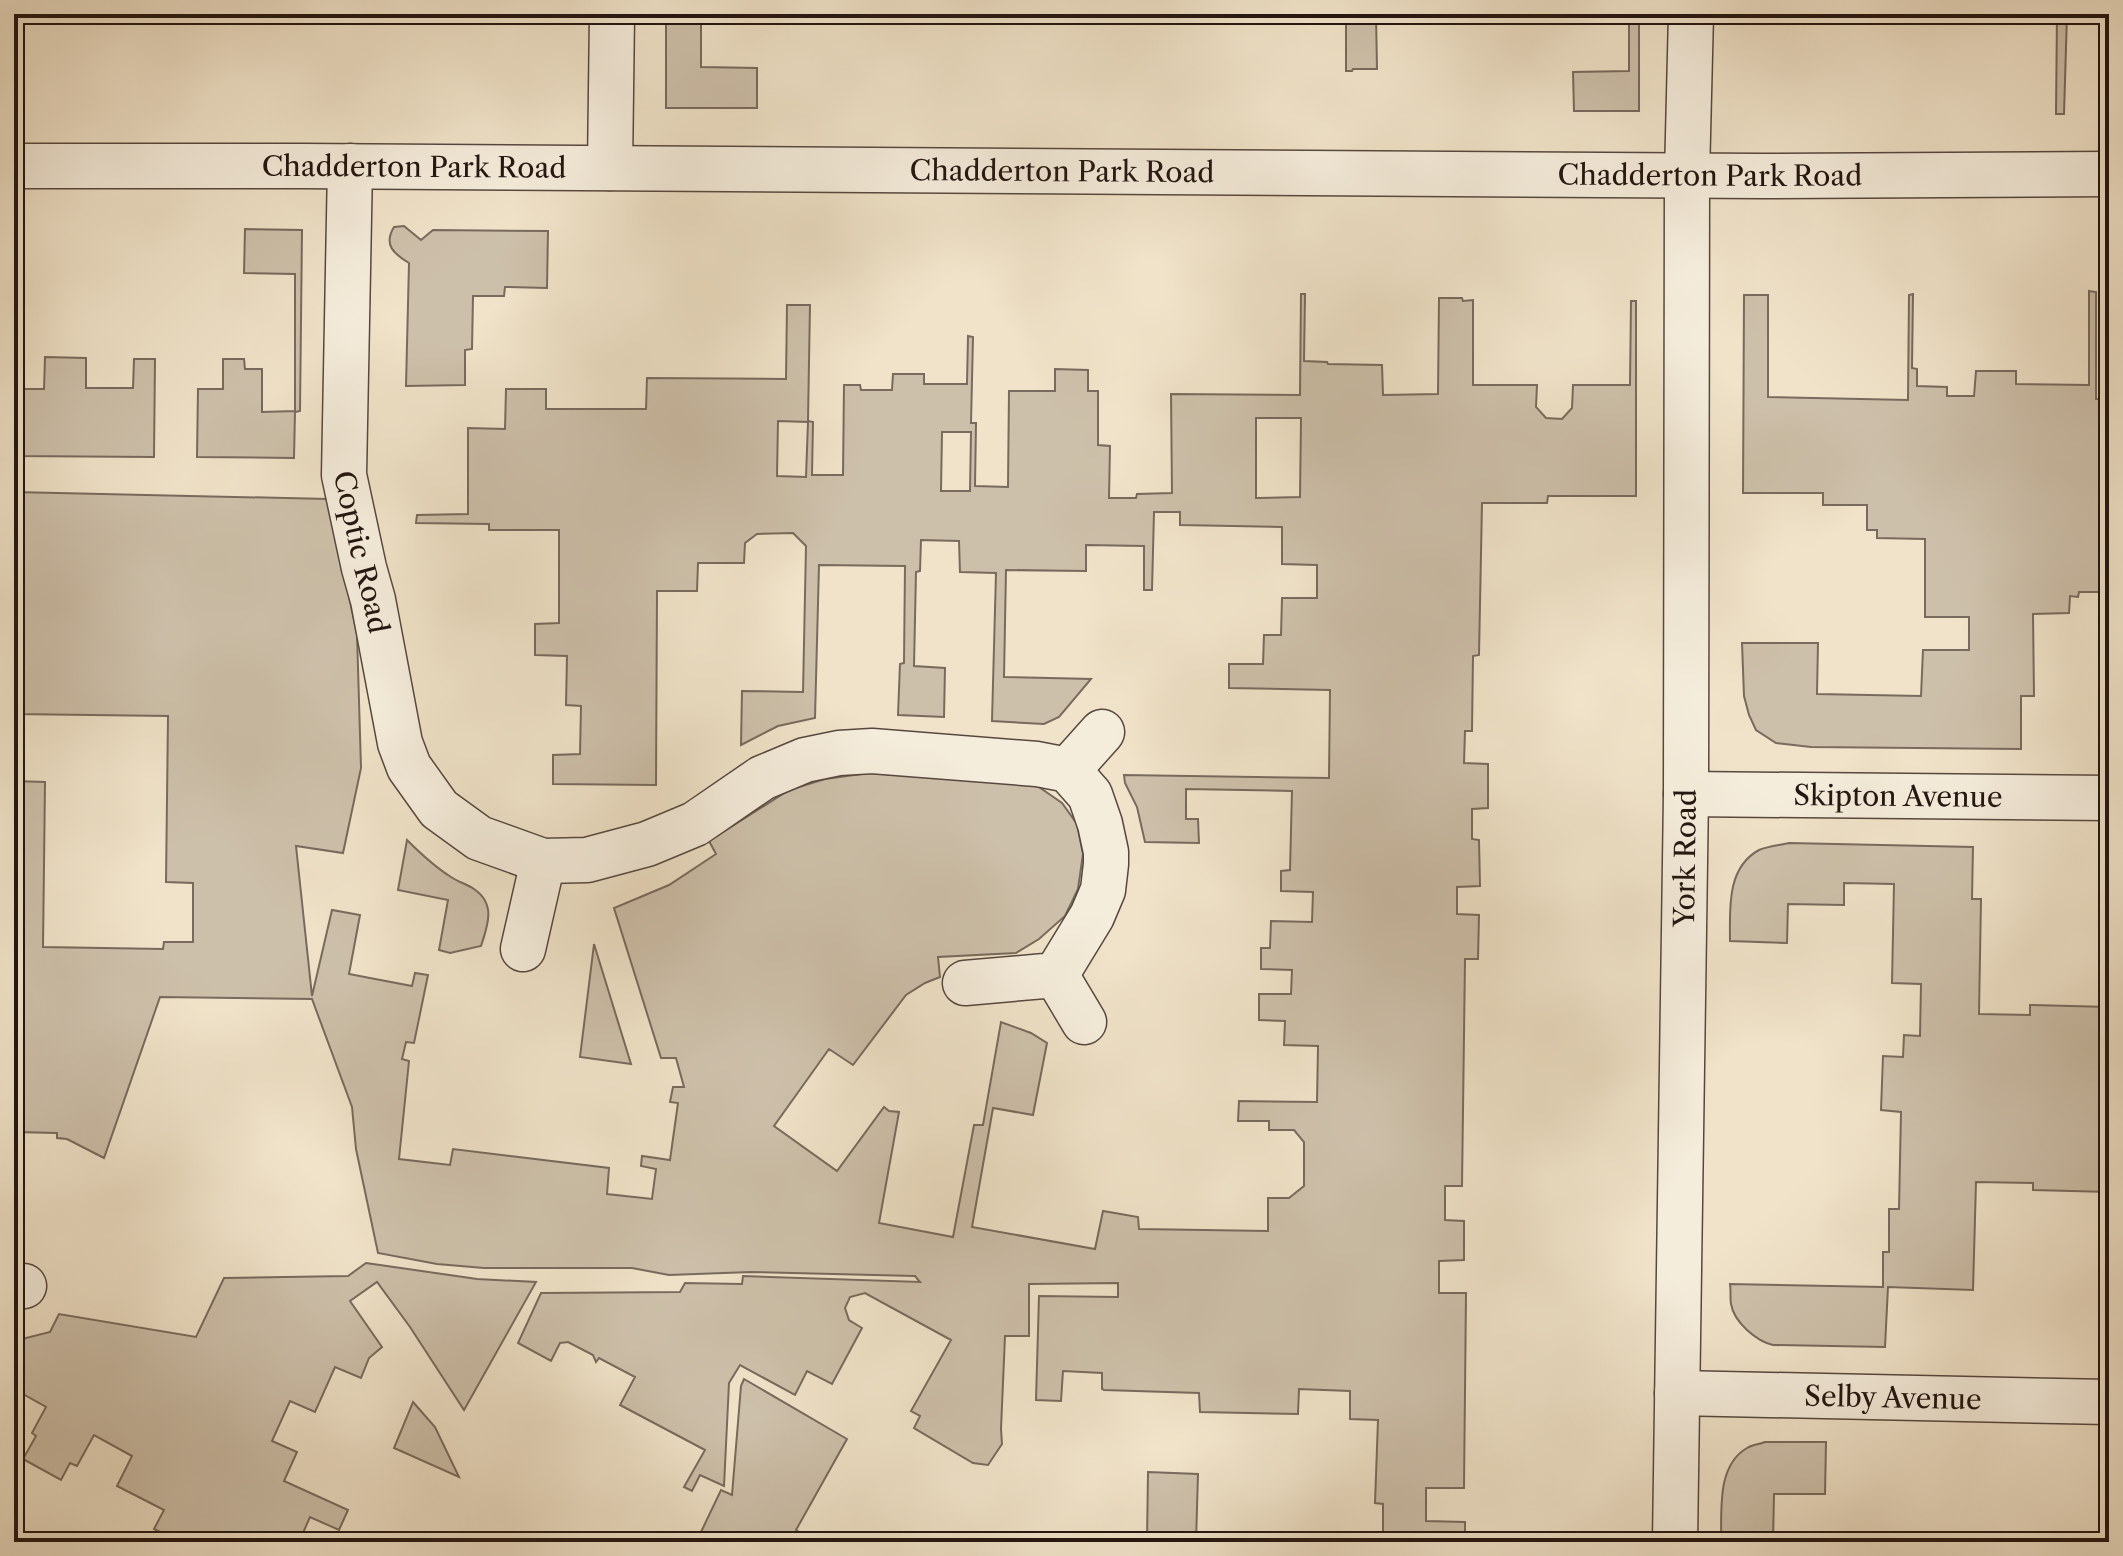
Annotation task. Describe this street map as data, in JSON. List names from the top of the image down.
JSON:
{
  "streets": {
    "street": [
      "Chadderton Park Road",
      "Coptic Road",
      "Skipton Avenue",
      "York Road",
      "Selby Avenue"
    ]
  },
  "crossings": [
    ["Chadderton Park Road", "Coptic Road"],
    ["Chadderton Park Road", "York Road"],
    ["Skipton Avenue", "York Road"],
    ["York Road", "Selby Avenue"]
  ]
}
